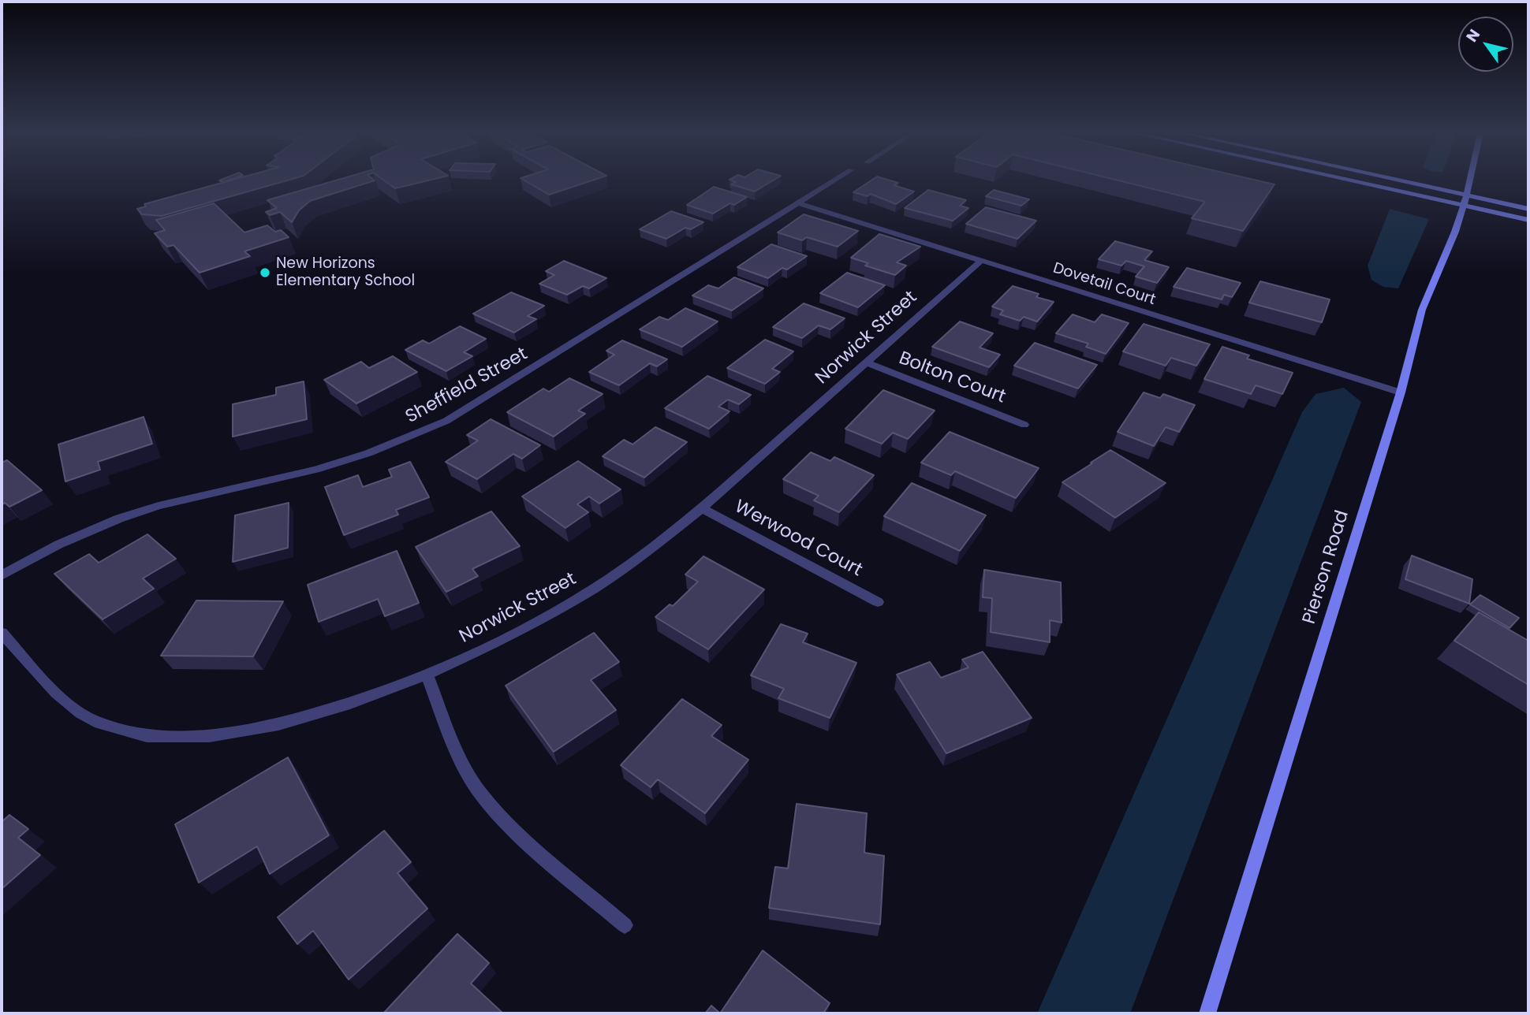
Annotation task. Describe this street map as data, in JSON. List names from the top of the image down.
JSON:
{
  "streets": {
    "street": [
      "Dovetail Court",
      "Norwick Street",
      "Bolton Court",
      "Sheffield Street",
      "Werwood Court",
      "Pierson Road"
    ]
  },
  "crossings": [
    ["Dovetail Court", "Norwick Street"],
    ["Dovetail Court", "Sheffield Street"],
    ["Dovetail Court", "Pierson Road"],
    ["Norwick Street", "Bolton Court"],
    ["Norwick Street", "Werwood Court"]
  ],
  "places": ["New Horizons Elementary School"],
  "north": "top left"
}
